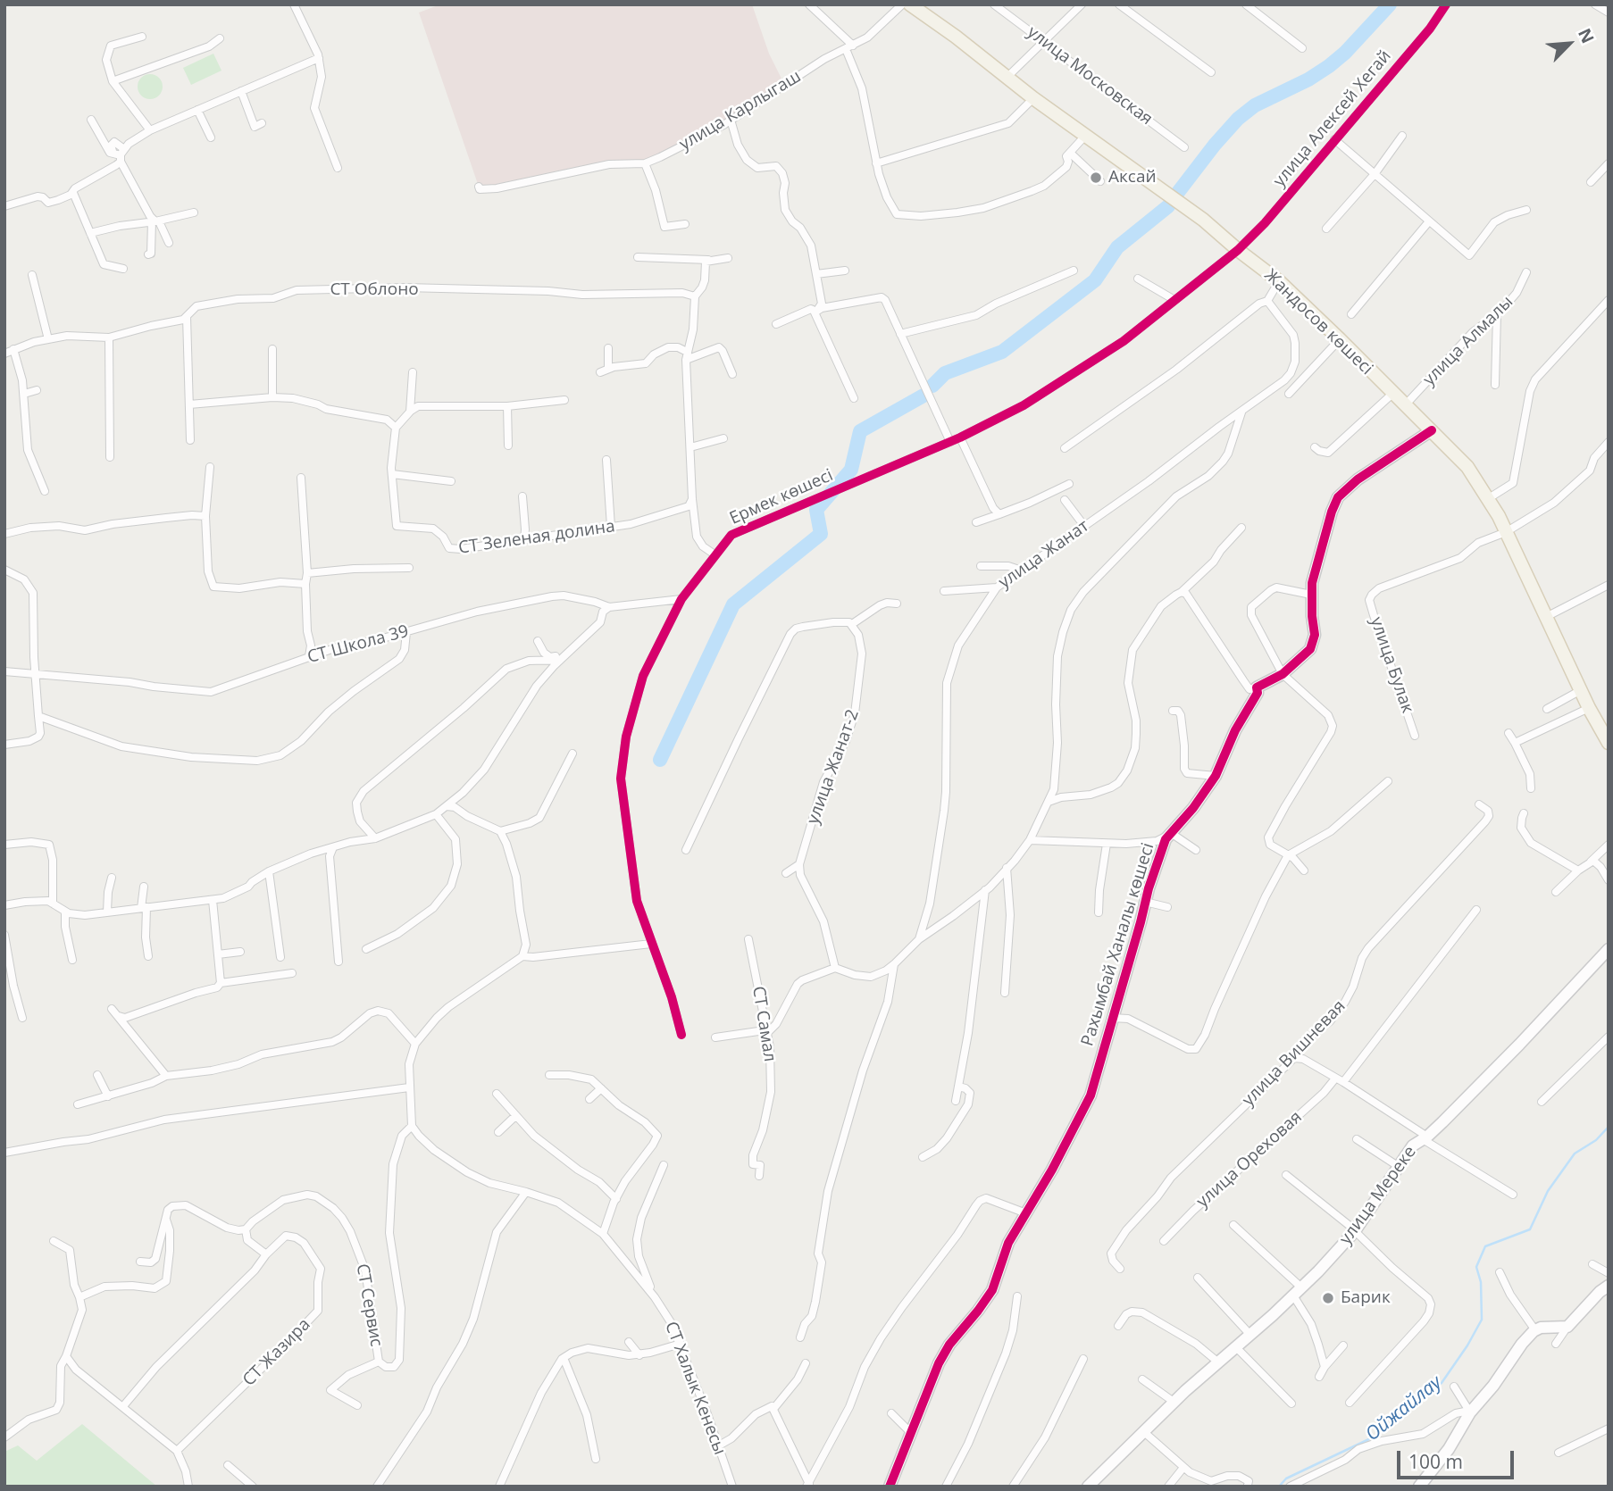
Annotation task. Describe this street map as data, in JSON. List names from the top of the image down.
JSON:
{
  "streets": {
    "main road": ["Жандосов көшесі"],
    "street": [
      "улица Московская",
      "улица Карлыгаш",
      "улица Алексей Хегай",
      "СТ Облоно",
      "улица Алмалы",
      "Ермек көшесі",
      "СТ Зеленая долина",
      "улица Жанат",
      "СТ Школа 39",
      "улица Булак",
      "улица Жанат-2",
      "Рахымбай Ханалы көшесі",
      "СТ Самал",
      "улица Вишневая",
      "улица Ореховая",
      "улица Мереке",
      "СТ Сервис",
      "СТ Жазира",
      "СТ Халык Кенесы"
    ]
  },
  "crossings": [
    ["улица Алексей Хегай", "Жандосов көшесі"],
    ["улица Алексей Хегай", "Ермек көшесі"],
    ["Жандосов көшесі", "улица Алмалы"],
    ["Жандосов көшесі", "Ермек көшесі"],
    ["Жандосов көшесі", "улица Булак"],
    ["Ермек көшесі", "СТ Школа 39"],
    ["СТ Сервис", "СТ Халык Кенесы"]
  ],
  "water": ["Ойжайлау"],
  "places": ["Аксай", "Барик"],
  "scale_bar": "100 m",
  "north": "top right"
}
